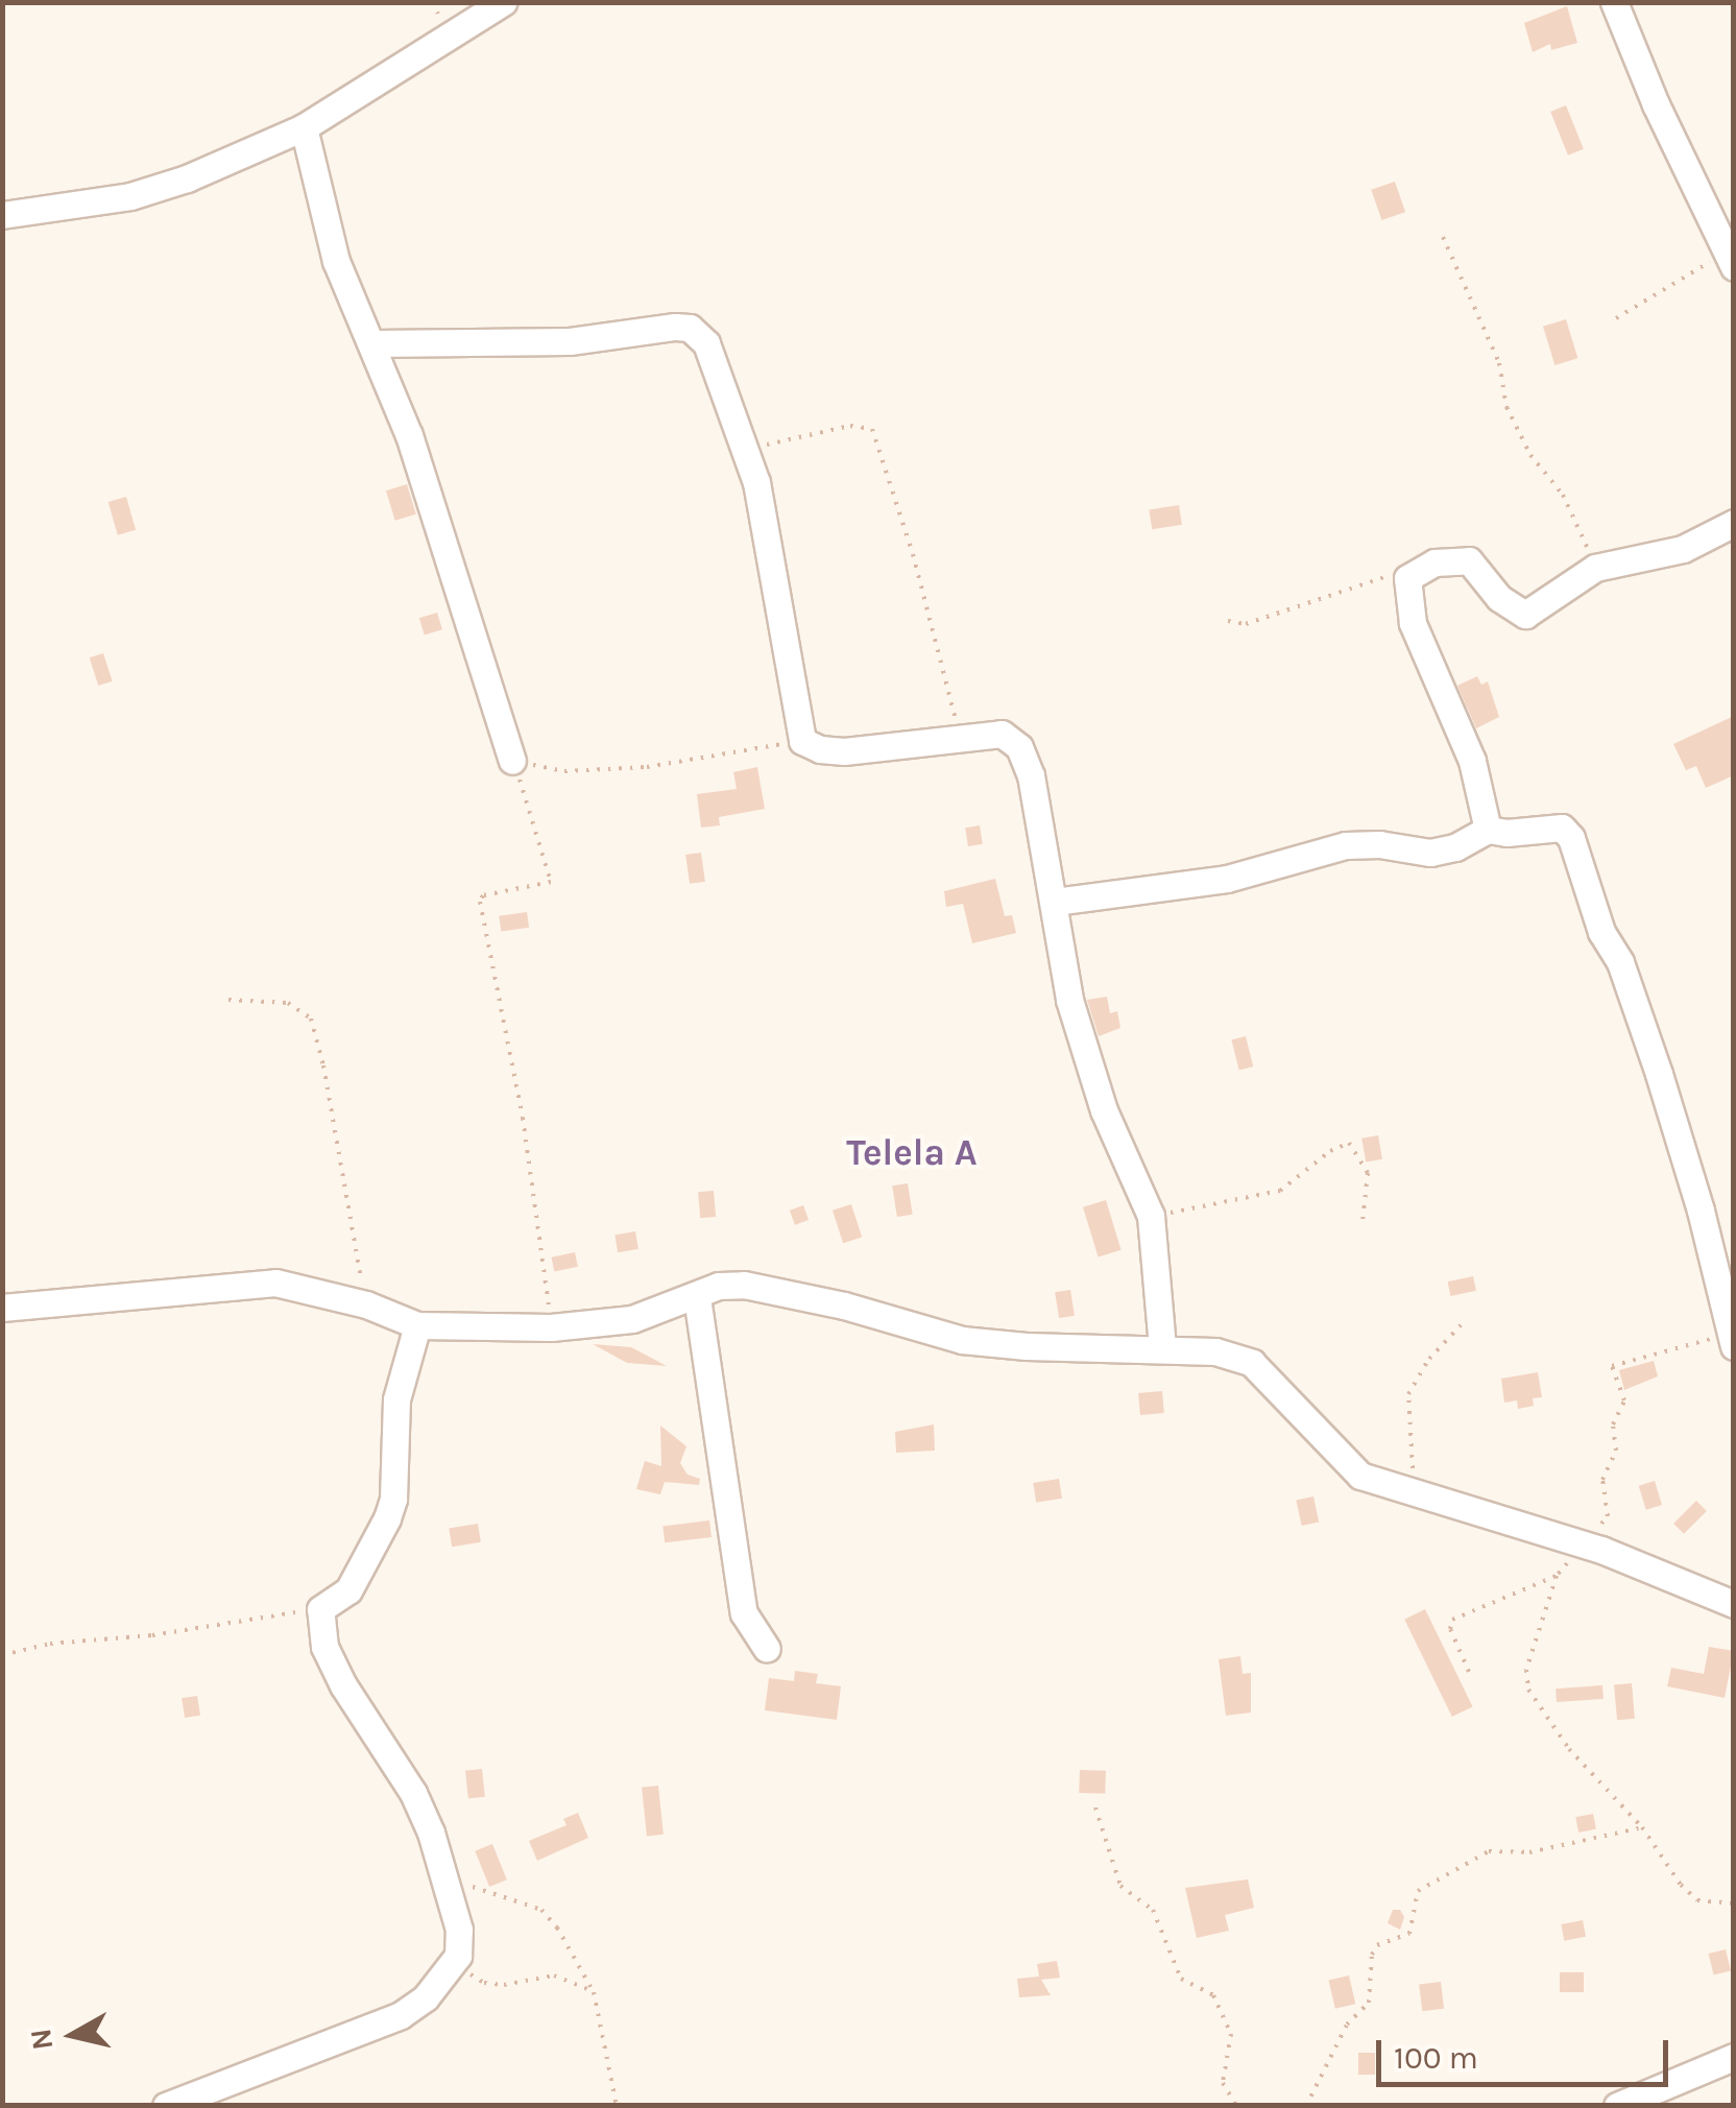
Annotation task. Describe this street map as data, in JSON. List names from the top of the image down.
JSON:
{
  "districts": ["Telela A"],
  "scale_bar": "100 m",
  "north": "left"
}
